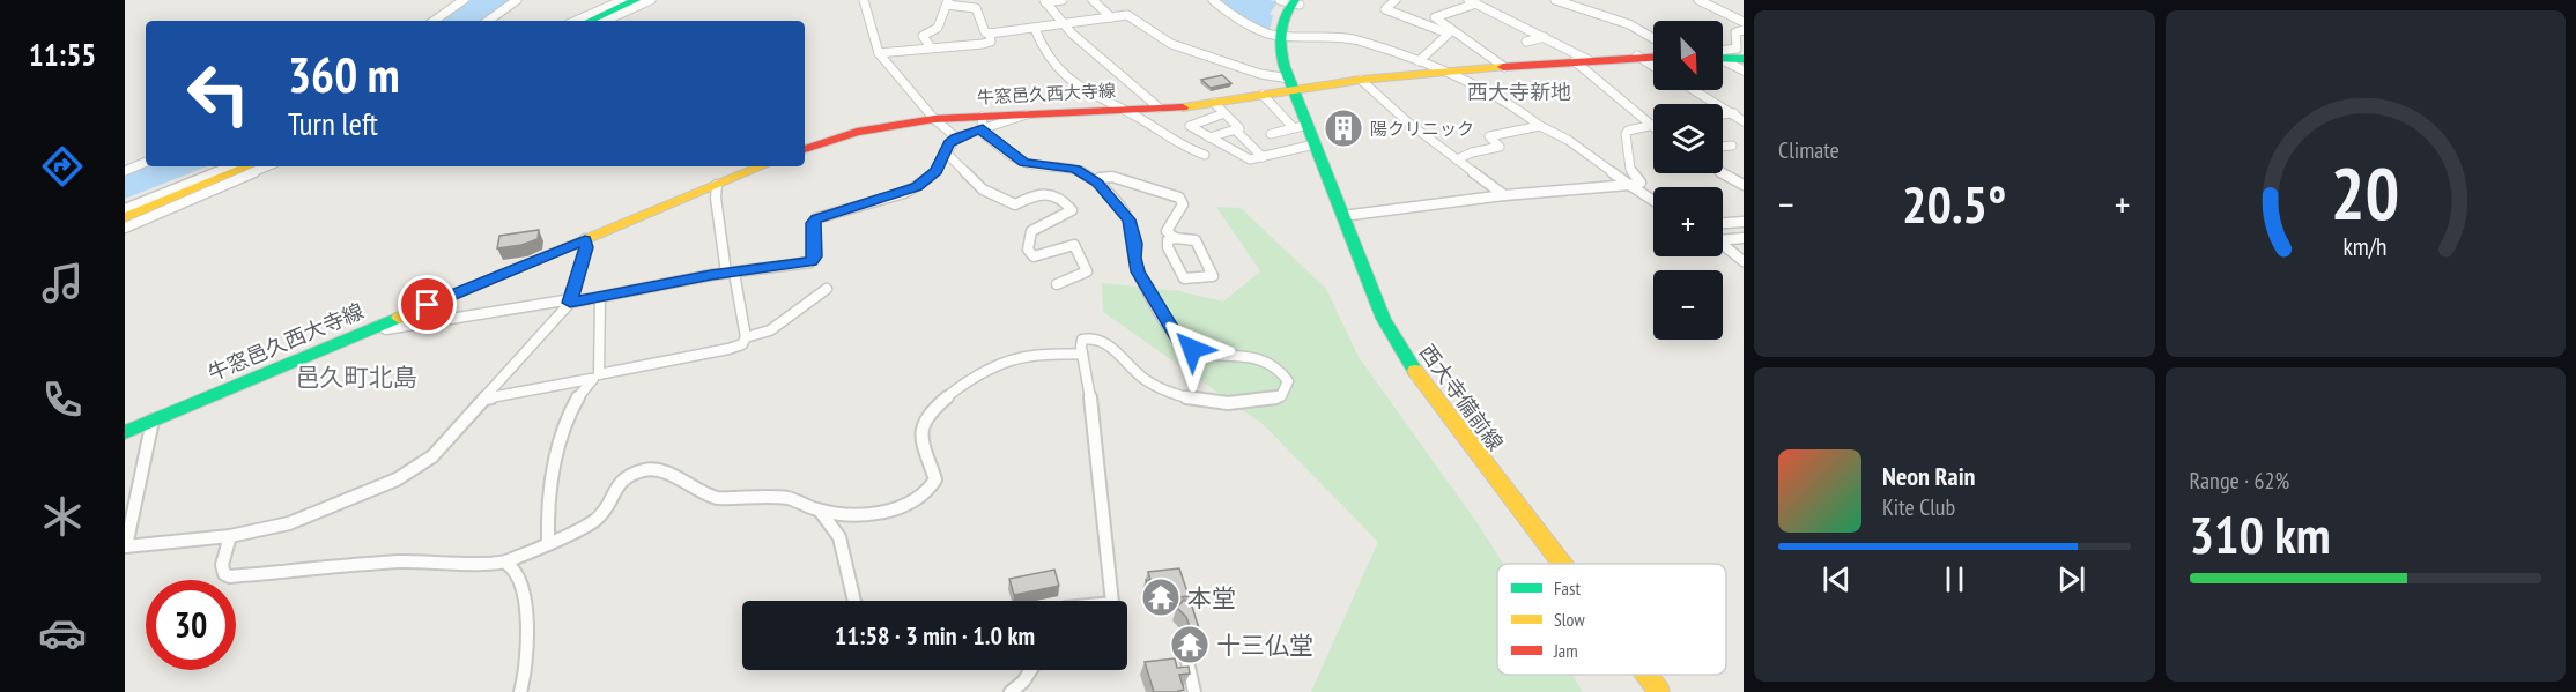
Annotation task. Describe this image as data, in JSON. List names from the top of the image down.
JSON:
{
  "streets": {
    "main road": ["牛窓邑久西大寺線", "西大寺備前線"]
  },
  "crossings": [
    ["牛窓邑久西大寺線", "西大寺備前線"]
  ],
  "districts": ["西大寺新地", "邑久町北島"],
  "places": {
    "building": ["陽クリニック"],
    "temple": ["本堂", "十三仏堂"]
  },
  "legend": ["Fast", "Slow", "Jam"],
  "north": "bottom right",
  "page": {
    "tabs": "11:55",
    "tile": [
      "Climate",
      ["Range · 62%", "310 km"]
    ],
    "map_buttons": ["+", "−"],
    "turn": ["360 m", "Turn left"],
    "heat": ["−", "20.5°", "+"],
    "song": ["Neon Rain", "Kite Club"],
    "limit": "30",
    "trip": "11:58 · 3 min · 1.0 km",
    "gauge": ["20", "km/h"]
  }
}
